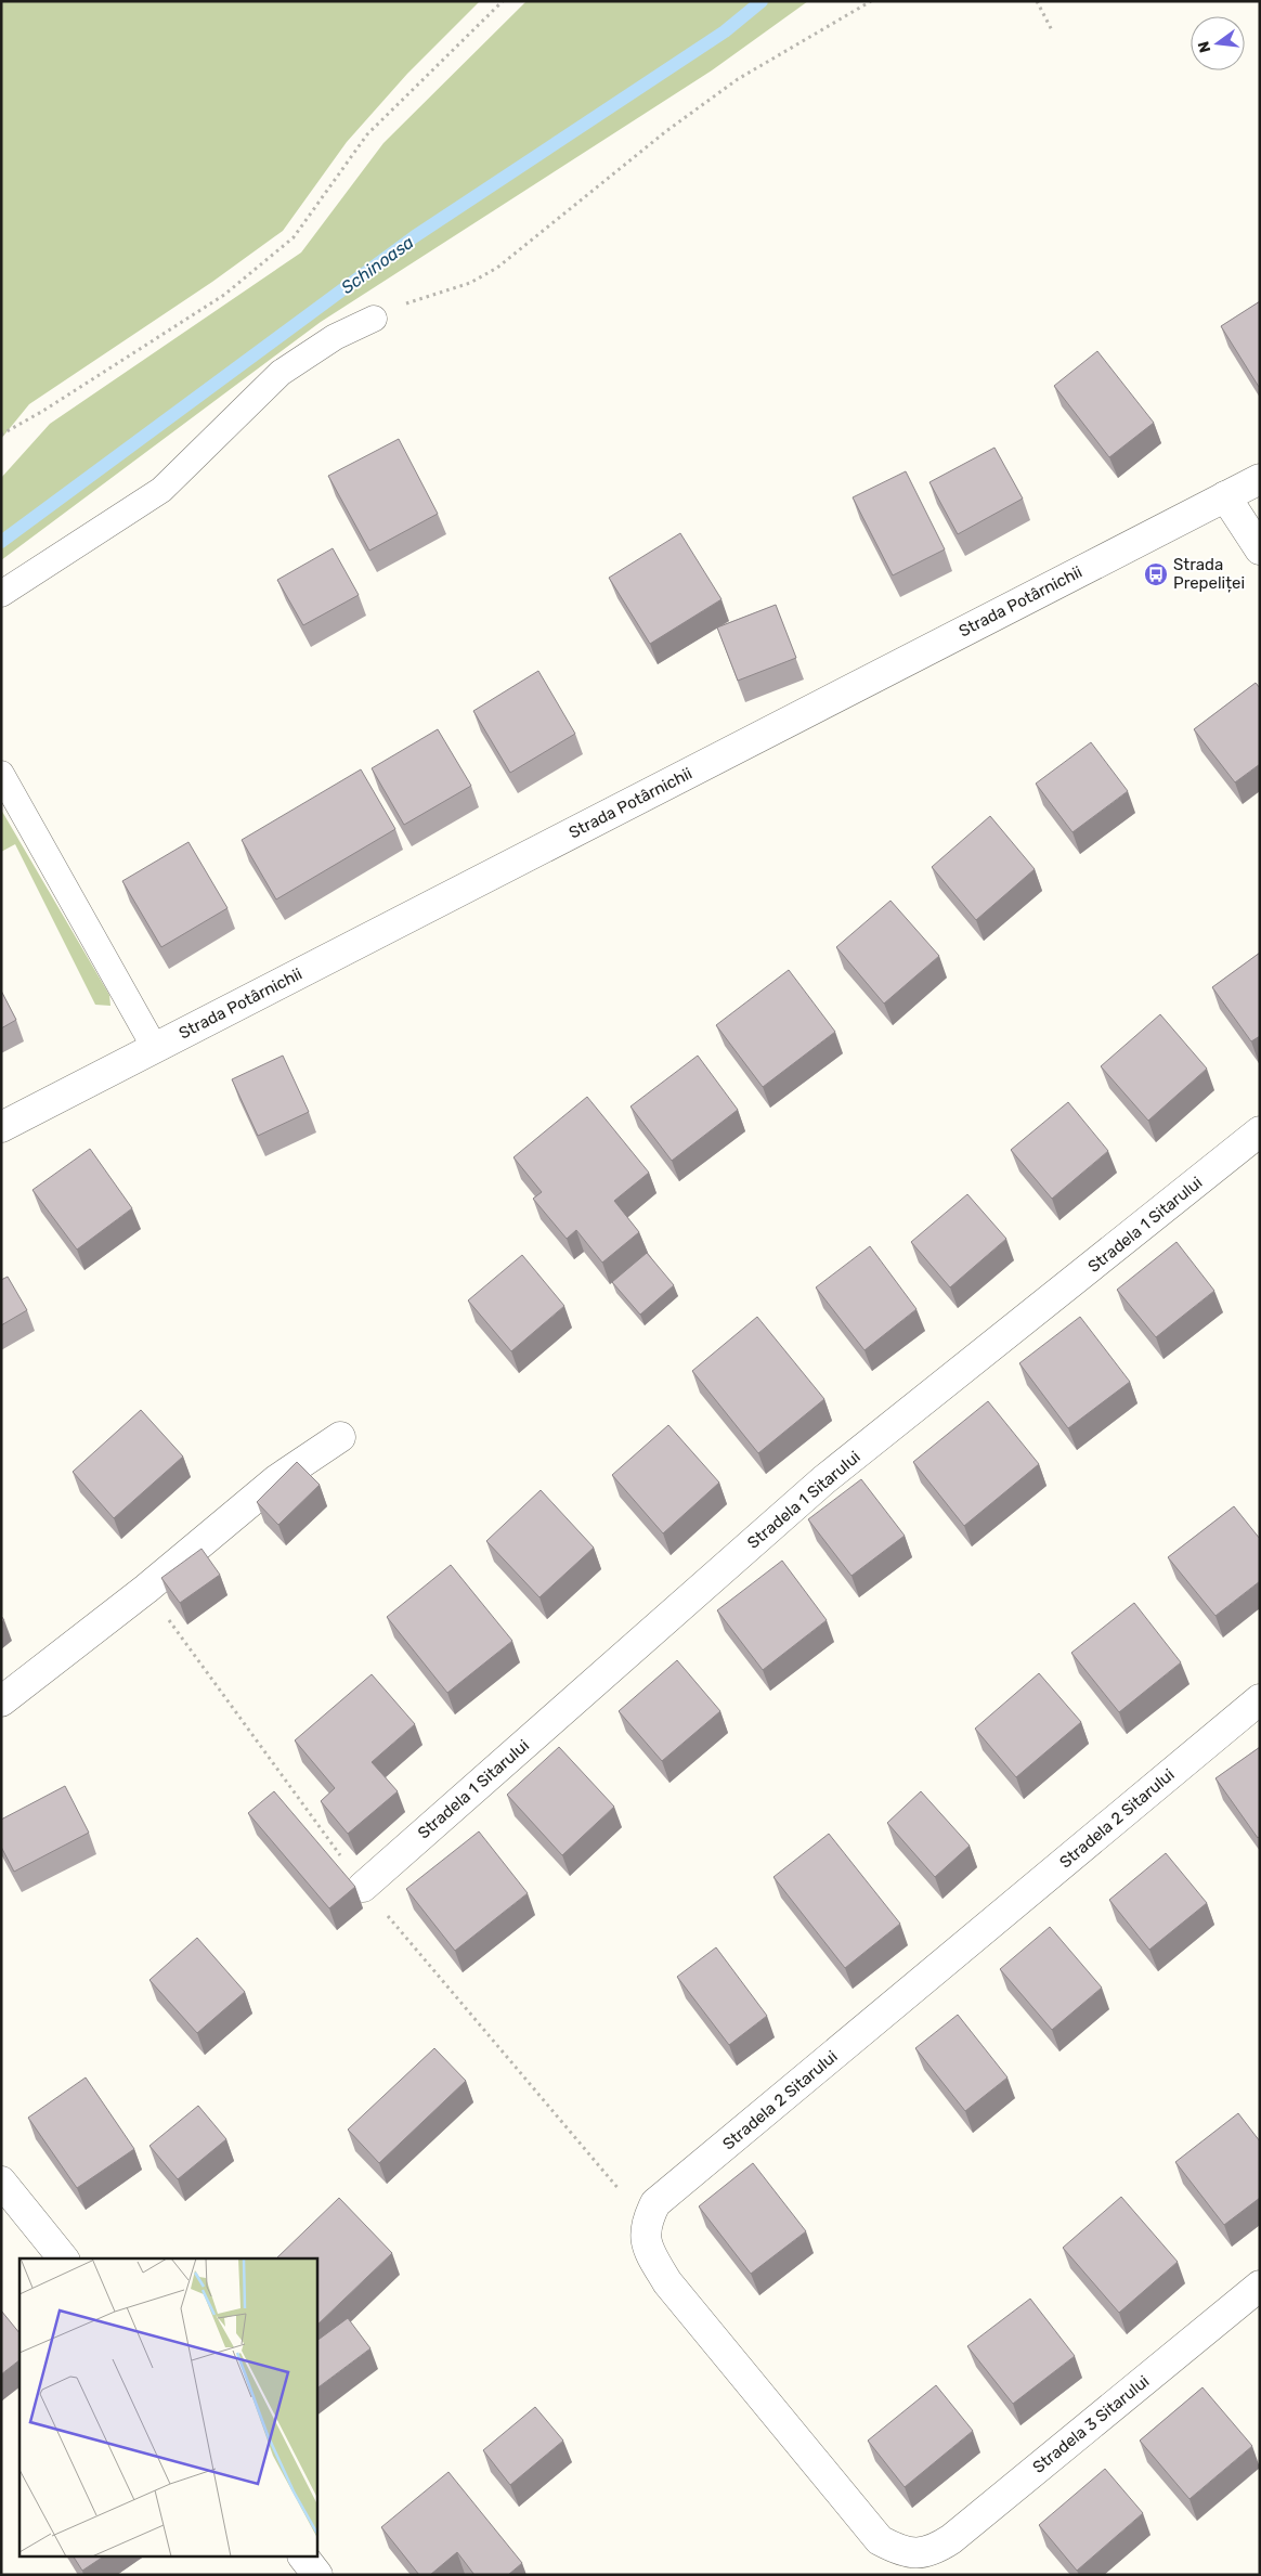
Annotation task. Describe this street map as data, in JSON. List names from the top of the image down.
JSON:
{
  "streets": {
    "street": [
      "Strada Potârnichii",
      "Stradela 1 Sitarului",
      "Stradela 2 Sitarului",
      "Stradela 3 Sitarului"
    ]
  },
  "crossings": [
    ["Stradela 2 Sitarului", "Stradela 3 Sitarului"]
  ],
  "water": ["Schinoasa"],
  "places": {
    "bus stop": ["Strada Prepeliței"]
  },
  "north": "left"
}
